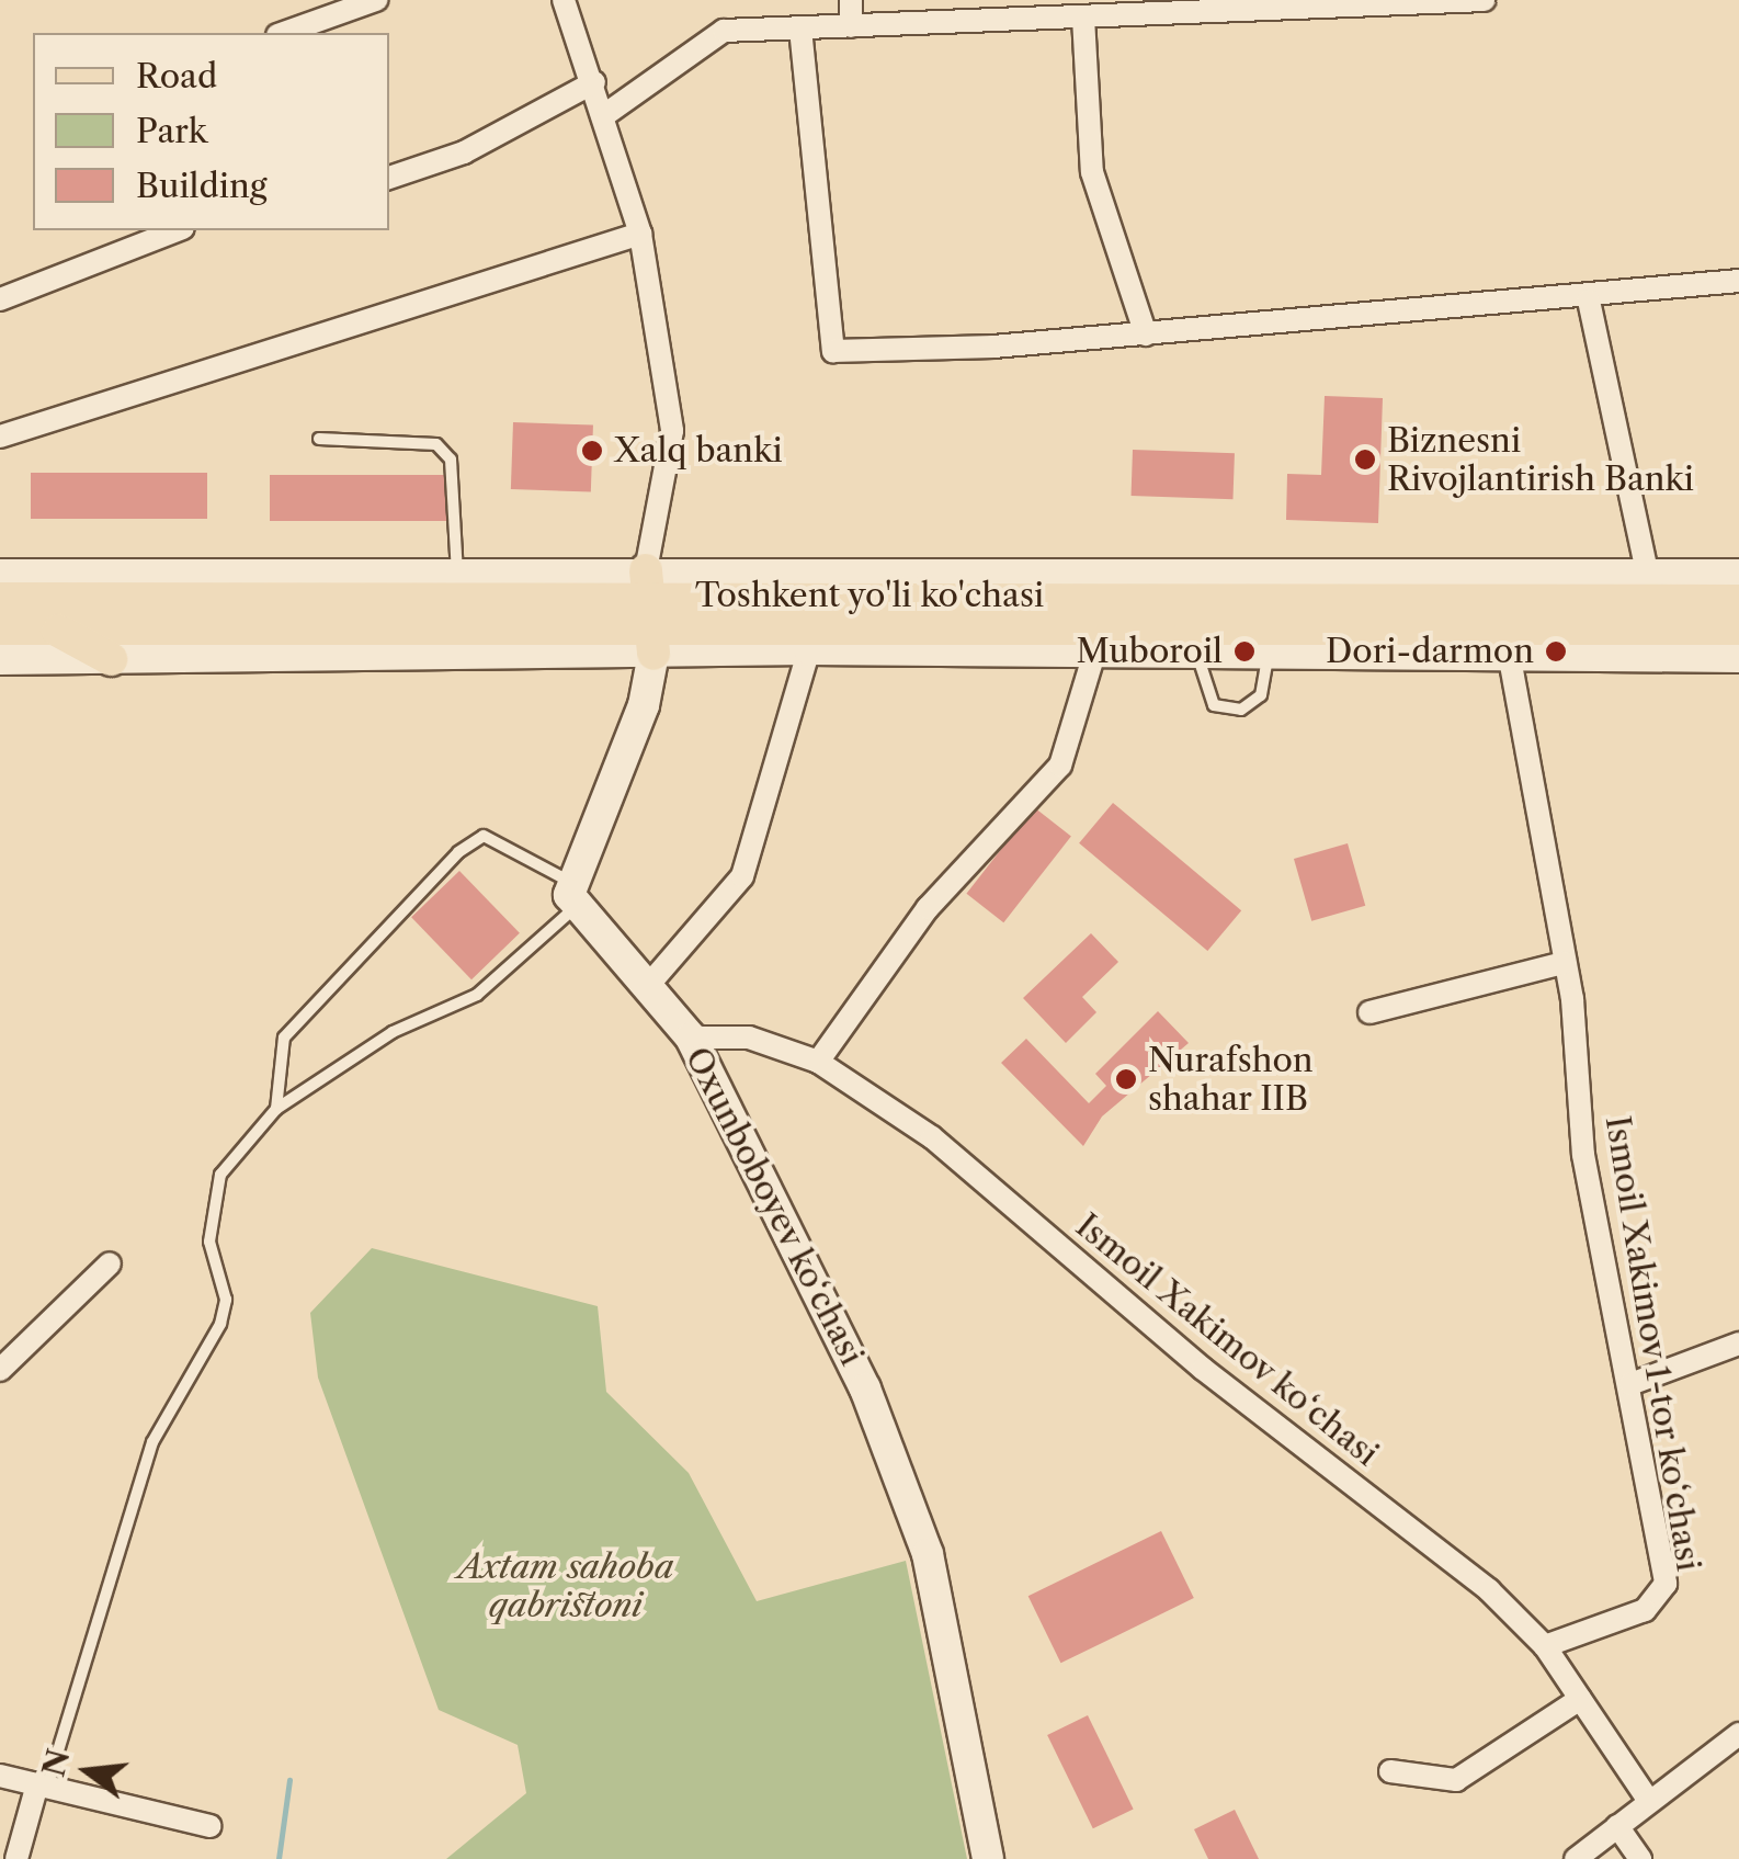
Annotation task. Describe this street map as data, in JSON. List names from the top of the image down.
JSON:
{
  "streets": {
    "main road": ["Toshkent yo'li ko'chasi"],
    "street": ["Oxunboboyev ko‘chasi", "Ismoil Xakimov ko‘chasi", "Ismoil Xakimov 1-tor ko‘chasi"]
  },
  "crossings": [
    ["Oxunboboyev ko‘chasi", "Ismoil Xakimov ko‘chasi"],
    ["Ismoil Xakimov ko‘chasi", "Ismoil Xakimov 1-tor ko‘chasi"]
  ],
  "parks": ["Axtam sahoba qabristoni"],
  "places": [
    "Xalq banki",
    "Biznesni Rivojlantirish Banki",
    "Muboroil",
    "Dori-darmon",
    "Nurafshon shahar IIB"
  ],
  "legend": ["Road", "Park", "Building"],
  "north": "left"
}
